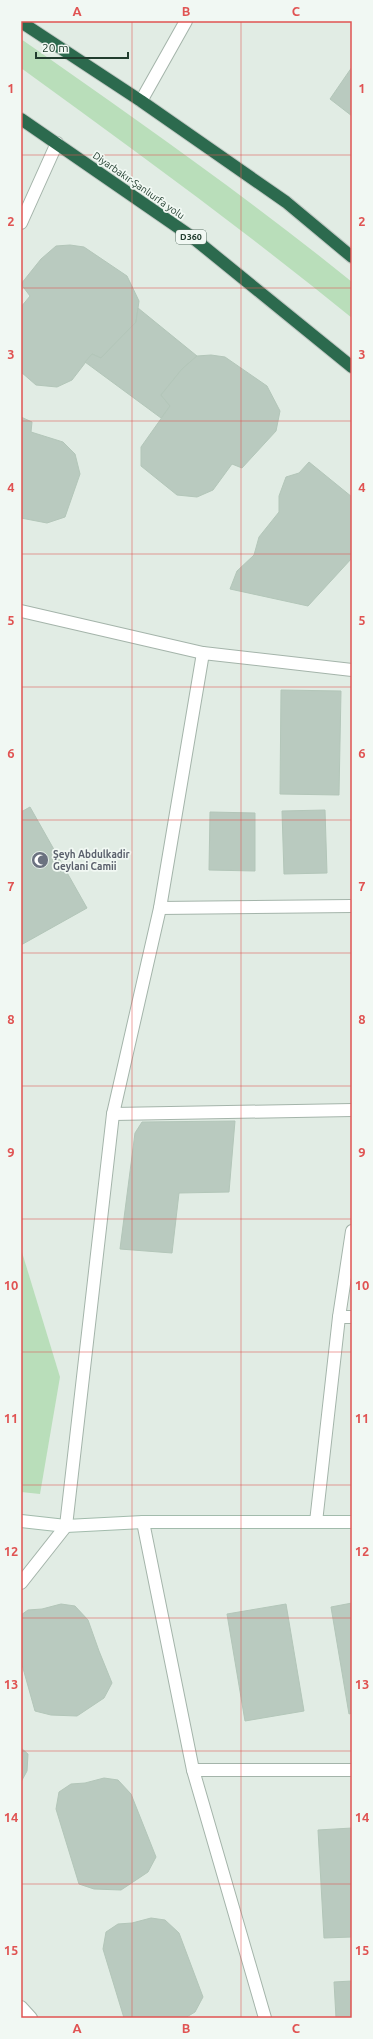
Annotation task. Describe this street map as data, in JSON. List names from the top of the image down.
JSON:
{
  "streets": {
    "highway": ["Diyarbakır-Şanlıurfa yolu", "D360"]
  },
  "places": {
    "mosque": ["Şeyh Abdulkadir Geylani Camii"]
  },
  "scale_bar": "20 m",
  "grid": {
    "columns": ["A", "B", "C"],
    "rows": [
      "1",
      "2",
      "3",
      "4",
      "5",
      "6",
      "7",
      "8",
      "9",
      "10",
      "11",
      "12",
      "13",
      "14",
      "15"
    ]
  }
}
